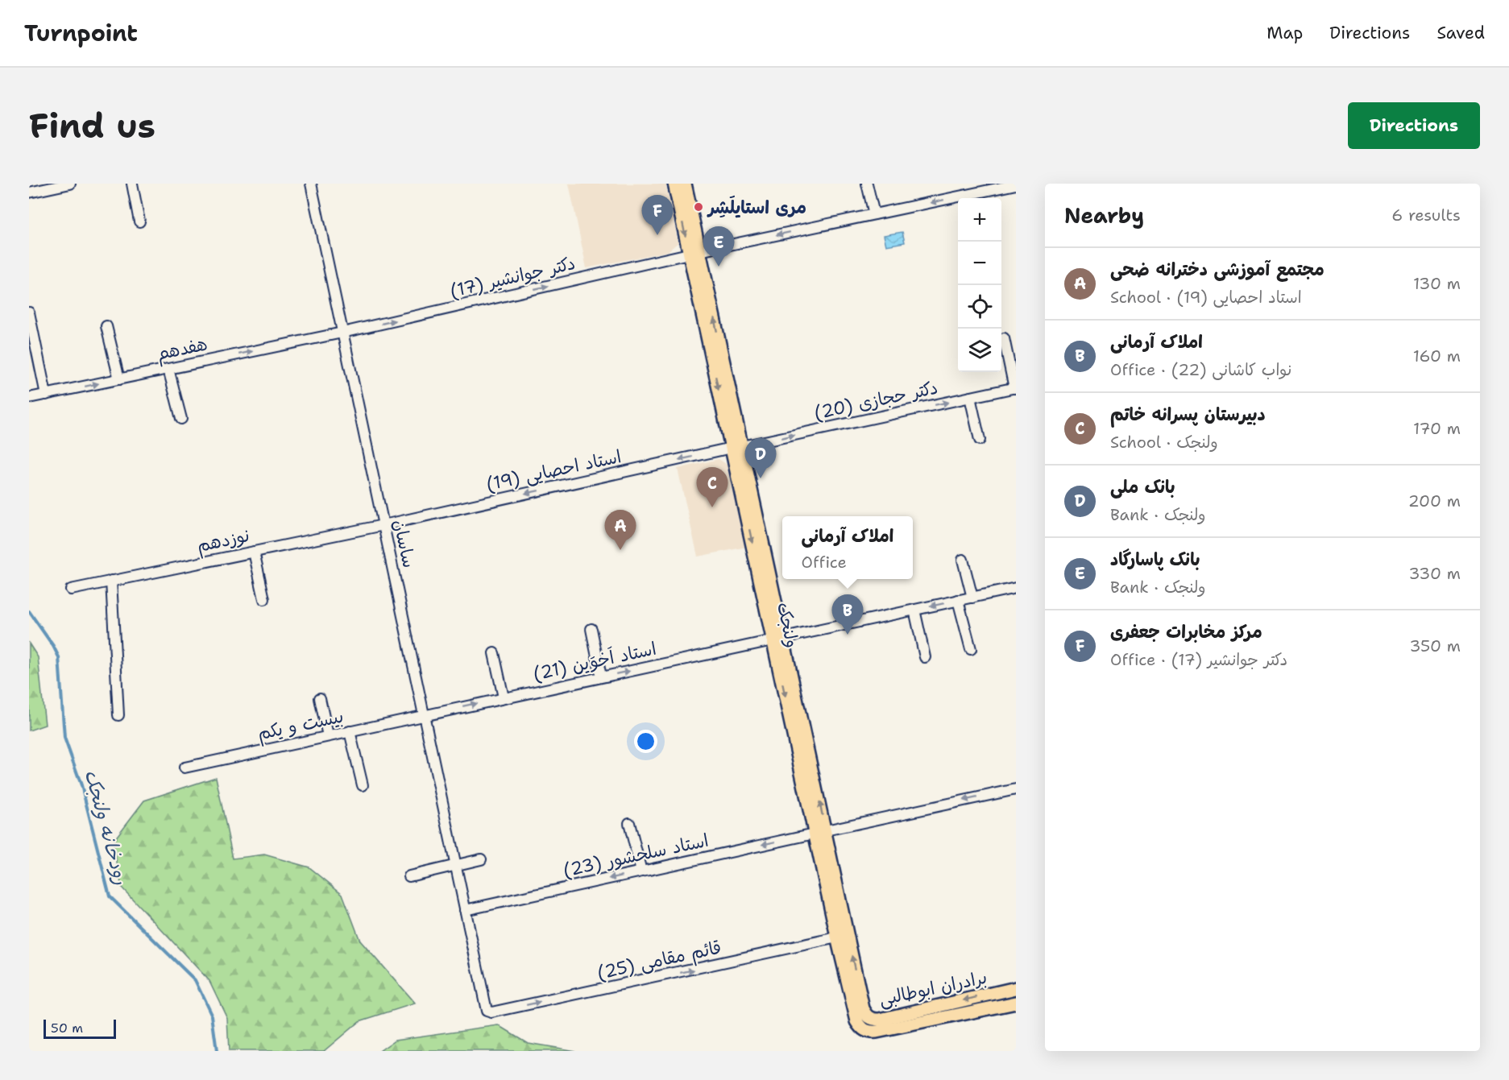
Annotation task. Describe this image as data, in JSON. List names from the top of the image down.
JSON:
{
  "streets": {
    "main road": ["ولنجک", "برادران ابوطالبی"],
    "street": [
      "دکتر جوانشیر (17)",
      "هفدهم",
      "دکتر حجازی (20)",
      "استاد احصایی (19)",
      "نوزدهم",
      "ساسان",
      "استاد اَخوَين (21)",
      "بیست و یکم",
      "استاد سلحشور (23)",
      "قائم مقامی (25)"
    ]
  },
  "crossings": [
    ["دکتر جوانشیر (17)", "هفدهم"],
    ["دکتر جوانشیر (17)", "ساسان"],
    ["دکتر جوانشیر (17)", "ولنجک"],
    ["هفدهم", "ساسان"],
    ["دکتر حجازی (20)", "استاد احصایی (19)"],
    ["دکتر حجازی (20)", "ولنجک"],
    ["استاد احصایی (19)", "نوزدهم"],
    ["استاد احصایی (19)", "ساسان"],
    ["استاد احصایی (19)", "ولنجک"],
    ["نوزدهم", "ساسان"],
    ["ساسان", "استاد اَخوَين (21)"],
    ["ساسان", "بیست و یکم"],
    ["ساسان", "استاد سلحشور (23)"],
    ["ساسان", "قائم مقامی (25)"],
    ["ولنجک", "استاد اَخوَين (21)"],
    ["ولنجک", "استاد سلحشور (23)"],
    ["ولنجک", "قائم مقامی (25)"],
    ["ولنجک", "برادران ابوطالبی"],
    ["استاد اَخوَين (21)", "بیست و یکم"]
  ],
  "one_way": [
    "هفدهم",
    "دکتر حجازی (20)",
    "استاد احصایی (19)",
    "استاد سلحشور (23)",
    "قائم مقامی (25)"
  ],
  "water": ["رودخانه ولنجک"],
  "places": ["مری استایلَشِر"],
  "scale_bar": "50 m",
  "page": {
    "header": "Turnpoint",
    "nav": ["Map", "Directions", "Saved"],
    "buttons": "Directions",
    "title": "Find us",
    "heading": ["Nearby", "6 results"],
    "pins": [
      "F",
      "E",
      "D",
      "C",
      "A",
      "B"
    ],
    "map_buttons": ["+", "−"],
    "list": [
      {
        "mark": "A",
        "name": "مجتمع آموزشی دخترانه ضحی",
        "note": "School · استاد احصایی (19)",
        "value": "130 m"
      },
      {
        "mark": "B",
        "name": "املاک آرمانی",
        "note": "Office · نواب کاشانی (22)",
        "value": "160 m"
      },
      {
        "mark": "C",
        "name": "دبیرستان پسرانه خاتم",
        "note": "School · ولنجک",
        "value": "170 m"
      },
      {
        "mark": "D",
        "name": "بانک ملی",
        "note": "Bank · ولنجک",
        "value": "200 m"
      },
      {
        "mark": "E",
        "name": "بانک پاسارگاد",
        "note": "Bank · ولنجک",
        "value": "330 m"
      },
      {
        "mark": "F",
        "name": "مرکز مخابرات جعفری",
        "note": "Office · دکتر جوانشیر (17)",
        "value": "350 m"
      }
    ],
    "popup": ["املاک آرمانی", "Office"],
    "scale": "50 m"
  }
}
